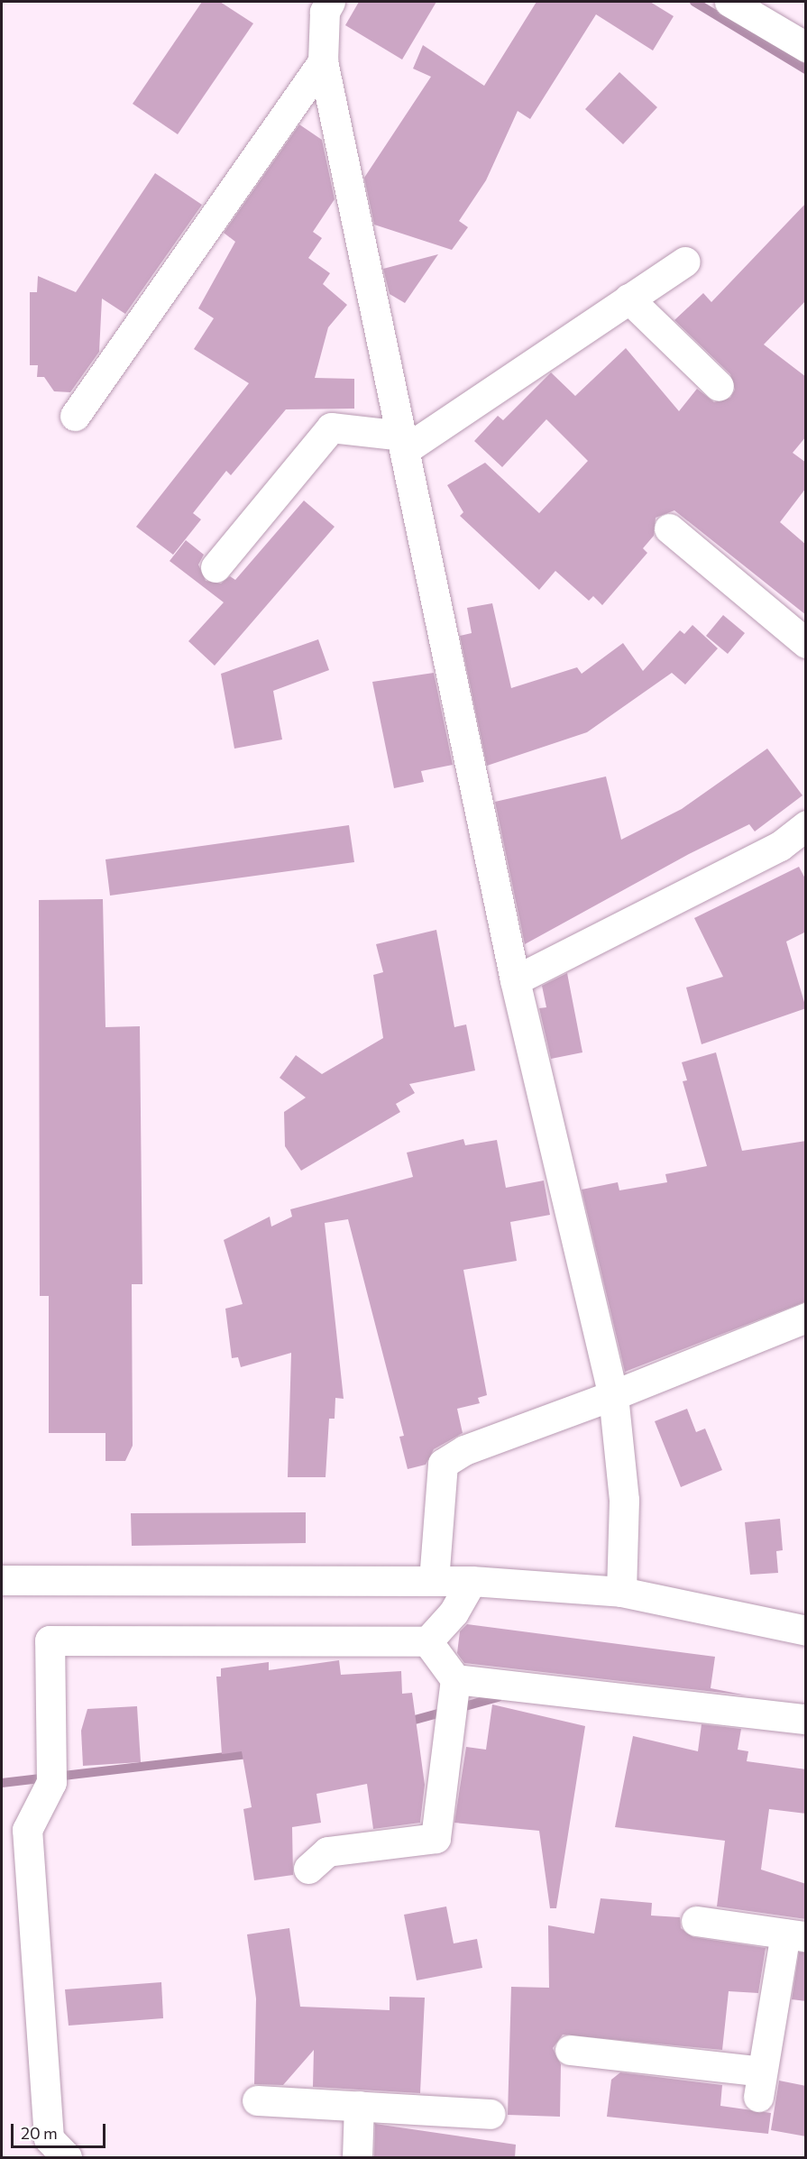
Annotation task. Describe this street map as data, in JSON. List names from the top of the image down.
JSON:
{
  "scale_bar": "20 m"
}
